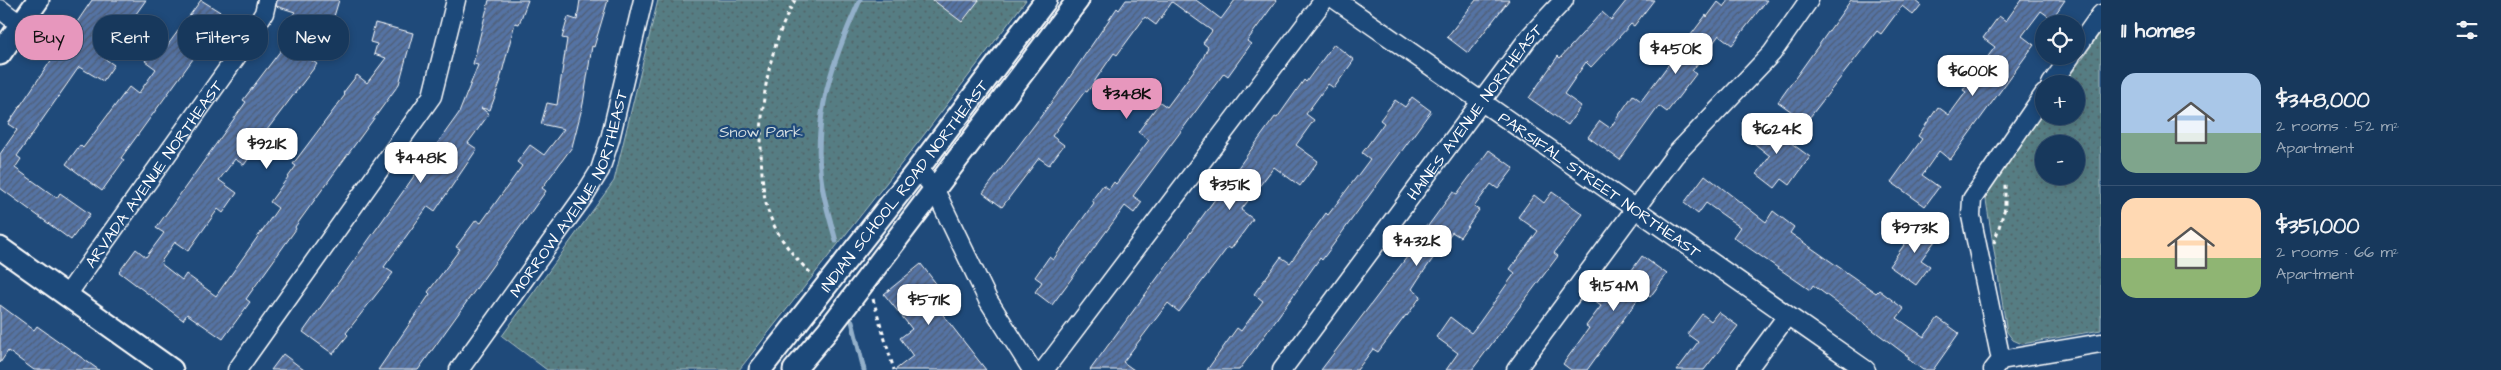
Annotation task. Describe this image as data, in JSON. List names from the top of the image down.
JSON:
{
  "streets": {
    "street": [
      "HAINES AVENUE NORTHEAST",
      "ARVADA AVENUE NORTHEAST",
      "PARSIFAL STREET NORTHEAST",
      "INDIAN SCHOOL ROAD NORTHEAST",
      "MORROW AVENUE NORTHEAST"
    ]
  },
  "crossings": [
    ["HAINES AVENUE NORTHEAST", "PARSIFAL STREET NORTHEAST"]
  ],
  "parks": ["Snow Park"],
  "page": {
    "heading": "11 homes",
    "map_buttons": ["+", "−"],
    "chip": [
      "Buy",
      "Rent",
      "Filters",
      "New"
    ],
    "price": [
      "$450K",
      "$600K",
      "$348K",
      "$624K",
      "$921K",
      "$448K",
      "$351K",
      "$973K",
      "$432K",
      "$1.54M",
      "$571K"
    ],
    "list": [
      {
        "name": "$348,000",
        "note": "2 rooms · 52 m² · Apartment"
      },
      {
        "name": "$351,000",
        "note": "2 rooms · 66 m² · Apartment"
      }
    ]
  }
}
